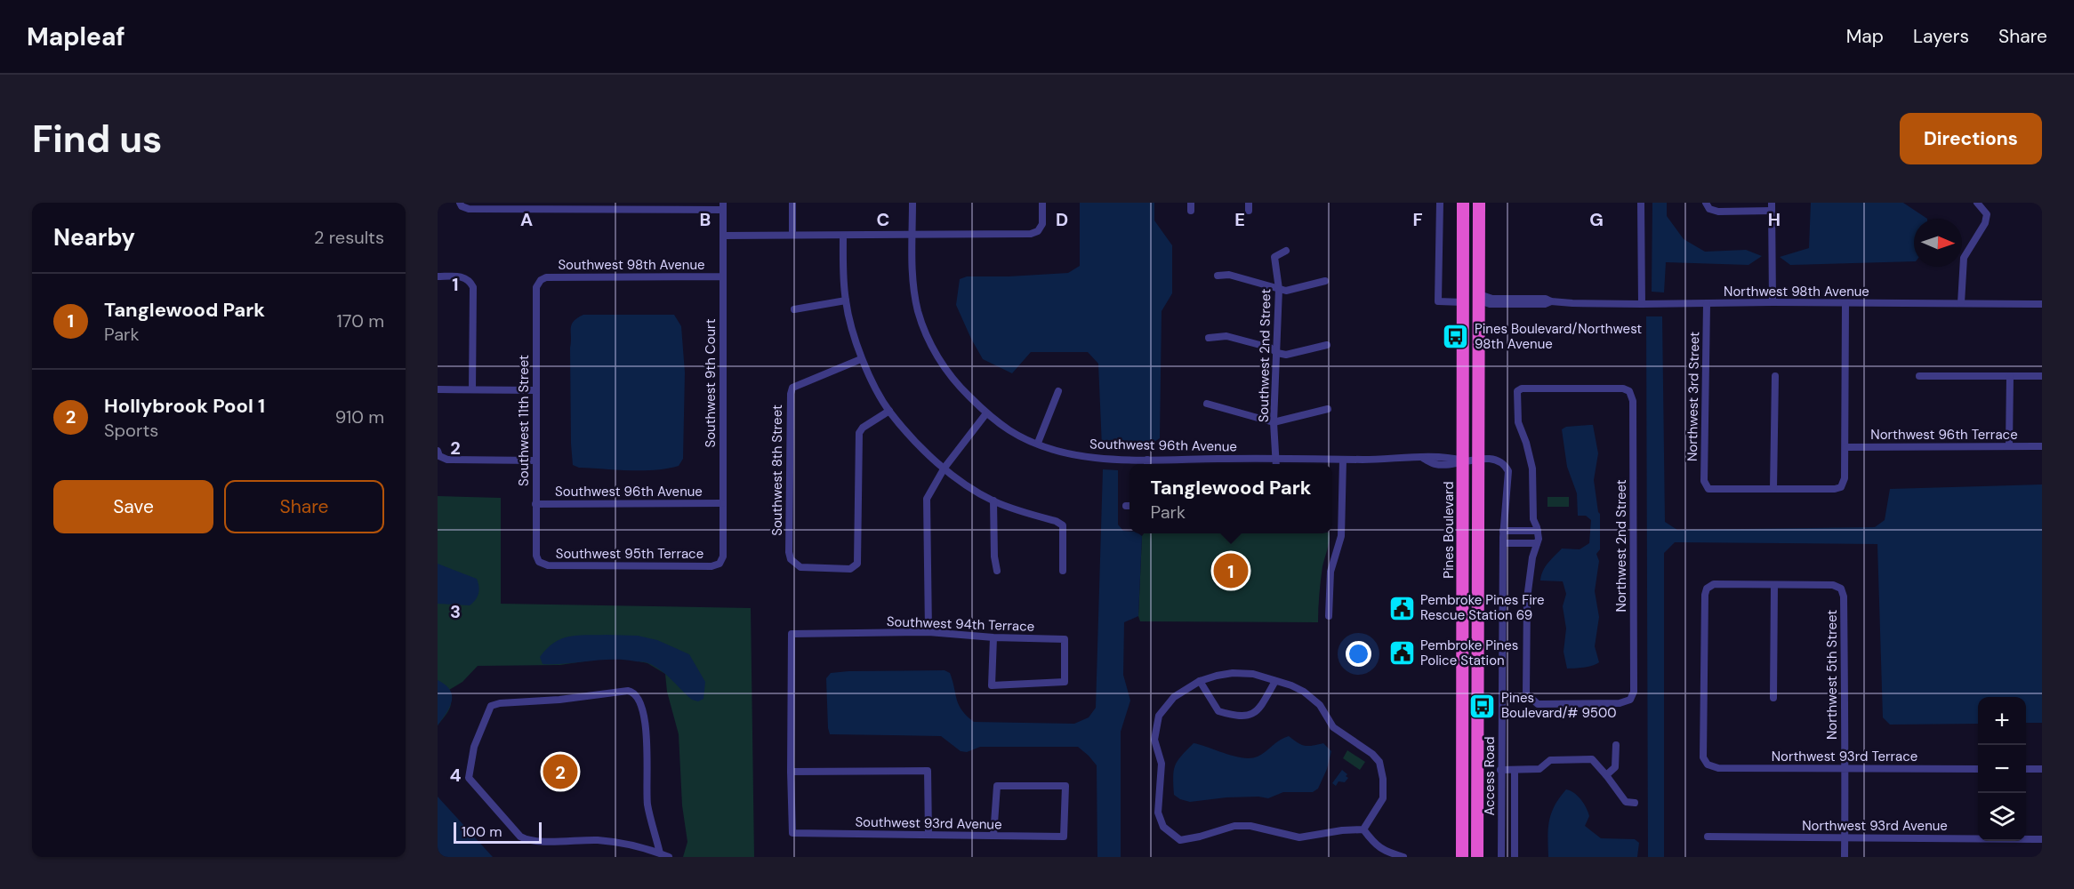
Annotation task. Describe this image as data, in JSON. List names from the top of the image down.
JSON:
{
  "streets": {
    "highway": ["Pines Boulevard"],
    "street": [
      "Southwest 98th Avenue",
      "Northwest 98th Avenue",
      "Southwest 2nd Street",
      "Southwest 9th Court",
      "Northwest 3rd Street",
      "Southwest 11th Street",
      "Northwest 96th Terrace",
      "Southwest 96th Avenue",
      "Southwest 8th Street",
      "Northwest 2nd Street",
      "Southwest 95th Terrace",
      "Southwest 94th Terrace",
      "Northwest 5th Street",
      "Northwest 93rd Terrace",
      "Access Road",
      "Southwest 93rd Avenue",
      "Northwest 93rd Avenue"
    ]
  },
  "crossings": [
    ["Southwest 98th Avenue", "Southwest 9th Court"],
    ["Southwest 98th Avenue", "Southwest 11th Street"],
    ["Northwest 98th Avenue", "Northwest 3rd Street"],
    ["Southwest 2nd Street", "Southwest 96th Avenue"],
    ["Southwest 9th Court", "Southwest 96th Avenue"],
    ["Southwest 9th Court", "Southwest 95th Terrace"],
    ["Southwest 11th Street", "Southwest 96th Avenue"],
    ["Southwest 11th Street", "Southwest 95th Terrace"],
    ["Southwest 96th Avenue", "Pines Boulevard"],
    ["Southwest 96th Avenue", "Access Road"],
    ["Southwest 94th Terrace", "Southwest 93rd Avenue"],
    ["Northwest 5th Street", "Northwest 93rd Terrace"],
    ["Northwest 5th Street", "Northwest 93rd Avenue"]
  ],
  "places": {
    "bus stop": ["Pines Boulevard/Northwest 98th Avenue", "Pines Boulevard/# 9500"],
    "public building": ["Pembroke Pines Fire Rescue Station 69", "Pembroke Pines Police Station"]
  },
  "scale_bar": "100 m",
  "north": "right",
  "page": {
    "header": "Mapleaf",
    "nav": ["Map", "Layers", "Share"],
    "buttons": [
      "Directions",
      ["Save", "Share"]
    ],
    "title": "Find us",
    "heading": ["Nearby", "2 results"],
    "list": [
      {
        "mark": "1",
        "name": "Tanglewood Park",
        "note": "Park",
        "value": "170 m"
      },
      {
        "mark": "2",
        "name": "Hollybrook Pool 1",
        "note": "Sports",
        "value": "910 m"
      }
    ],
    "popup": ["Tanglewood Park", "Park"],
    "pins": ["1", "2"],
    "map_buttons": ["+", "−"],
    "scale": "100 m"
  },
  "grid": {
    "columns": [
      "A",
      "B",
      "C",
      "D",
      "E",
      "F",
      "G",
      "H"
    ],
    "rows": [
      "1",
      "2",
      "3",
      "4"
    ]
  }
}
